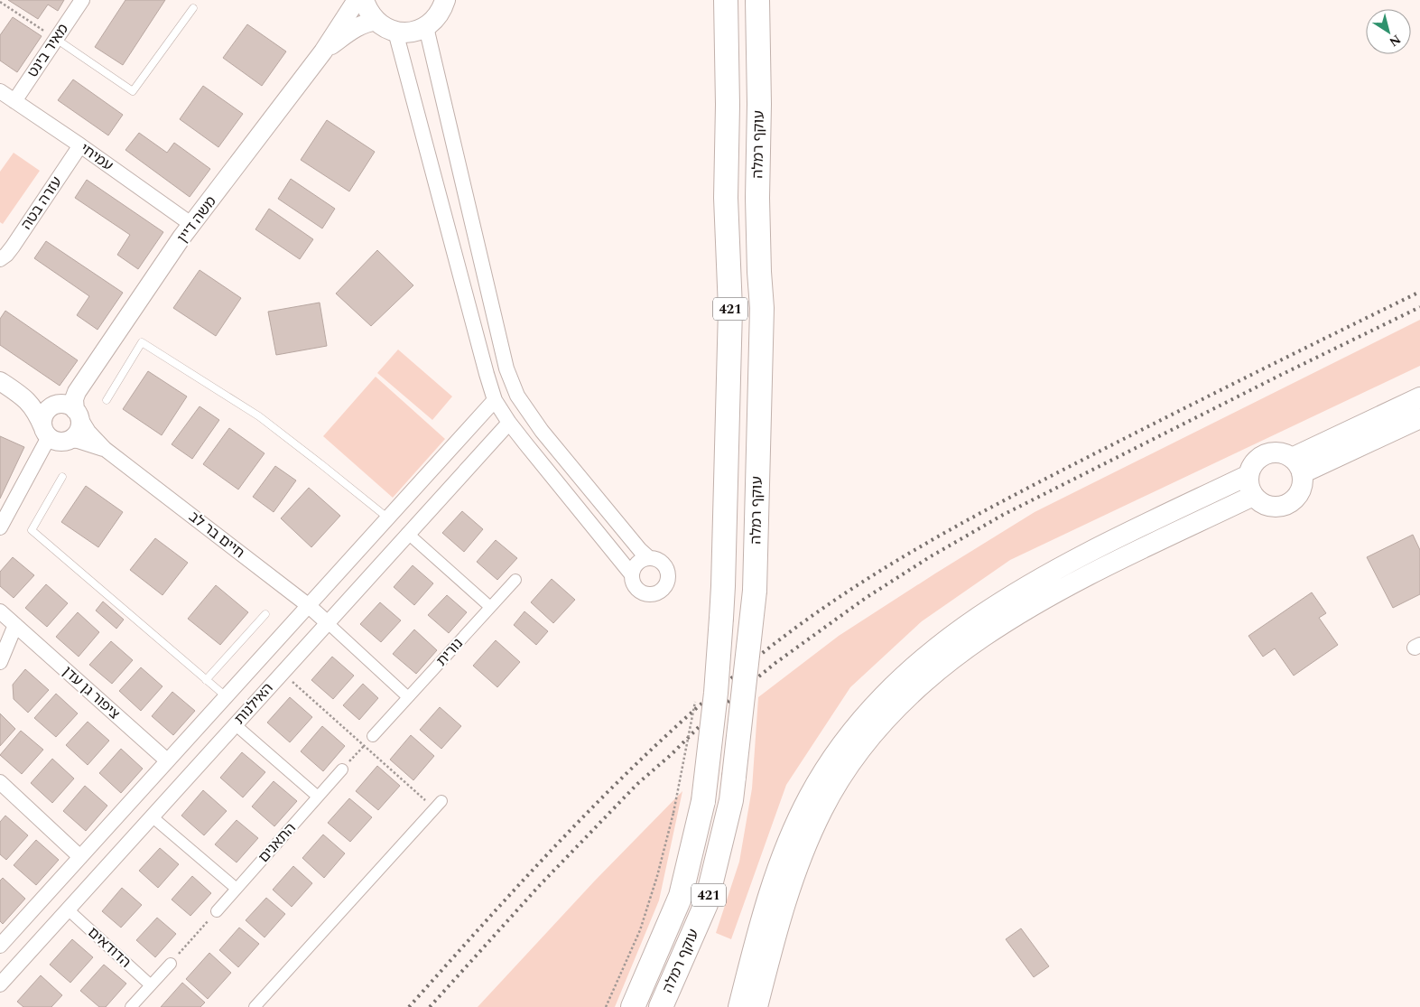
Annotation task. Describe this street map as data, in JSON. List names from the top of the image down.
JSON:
{
  "streets": {
    "main road": ["עוקף רמלה", "421"],
    "street": [
      "מאיר בינט",
      "עמיחי",
      "עזרה בטה",
      "משה דיין",
      "חיים בר לב",
      "נורית",
      "ציפור גן עדן",
      "האילנות",
      "התאנים",
      "הדודאים"
    ]
  },
  "crossings": [
    ["מאיר בינט", "עמיחי"],
    ["עמיחי", "עזרה בטה"],
    ["עמיחי", "משה דיין"],
    ["משה דיין", "חיים בר לב"],
    ["חיים בר לב", "האילנות"],
    ["ציפור גן עדן", "האילנות"],
    ["האילנות", "הדודאים"]
  ],
  "north": "bottom right"
}
